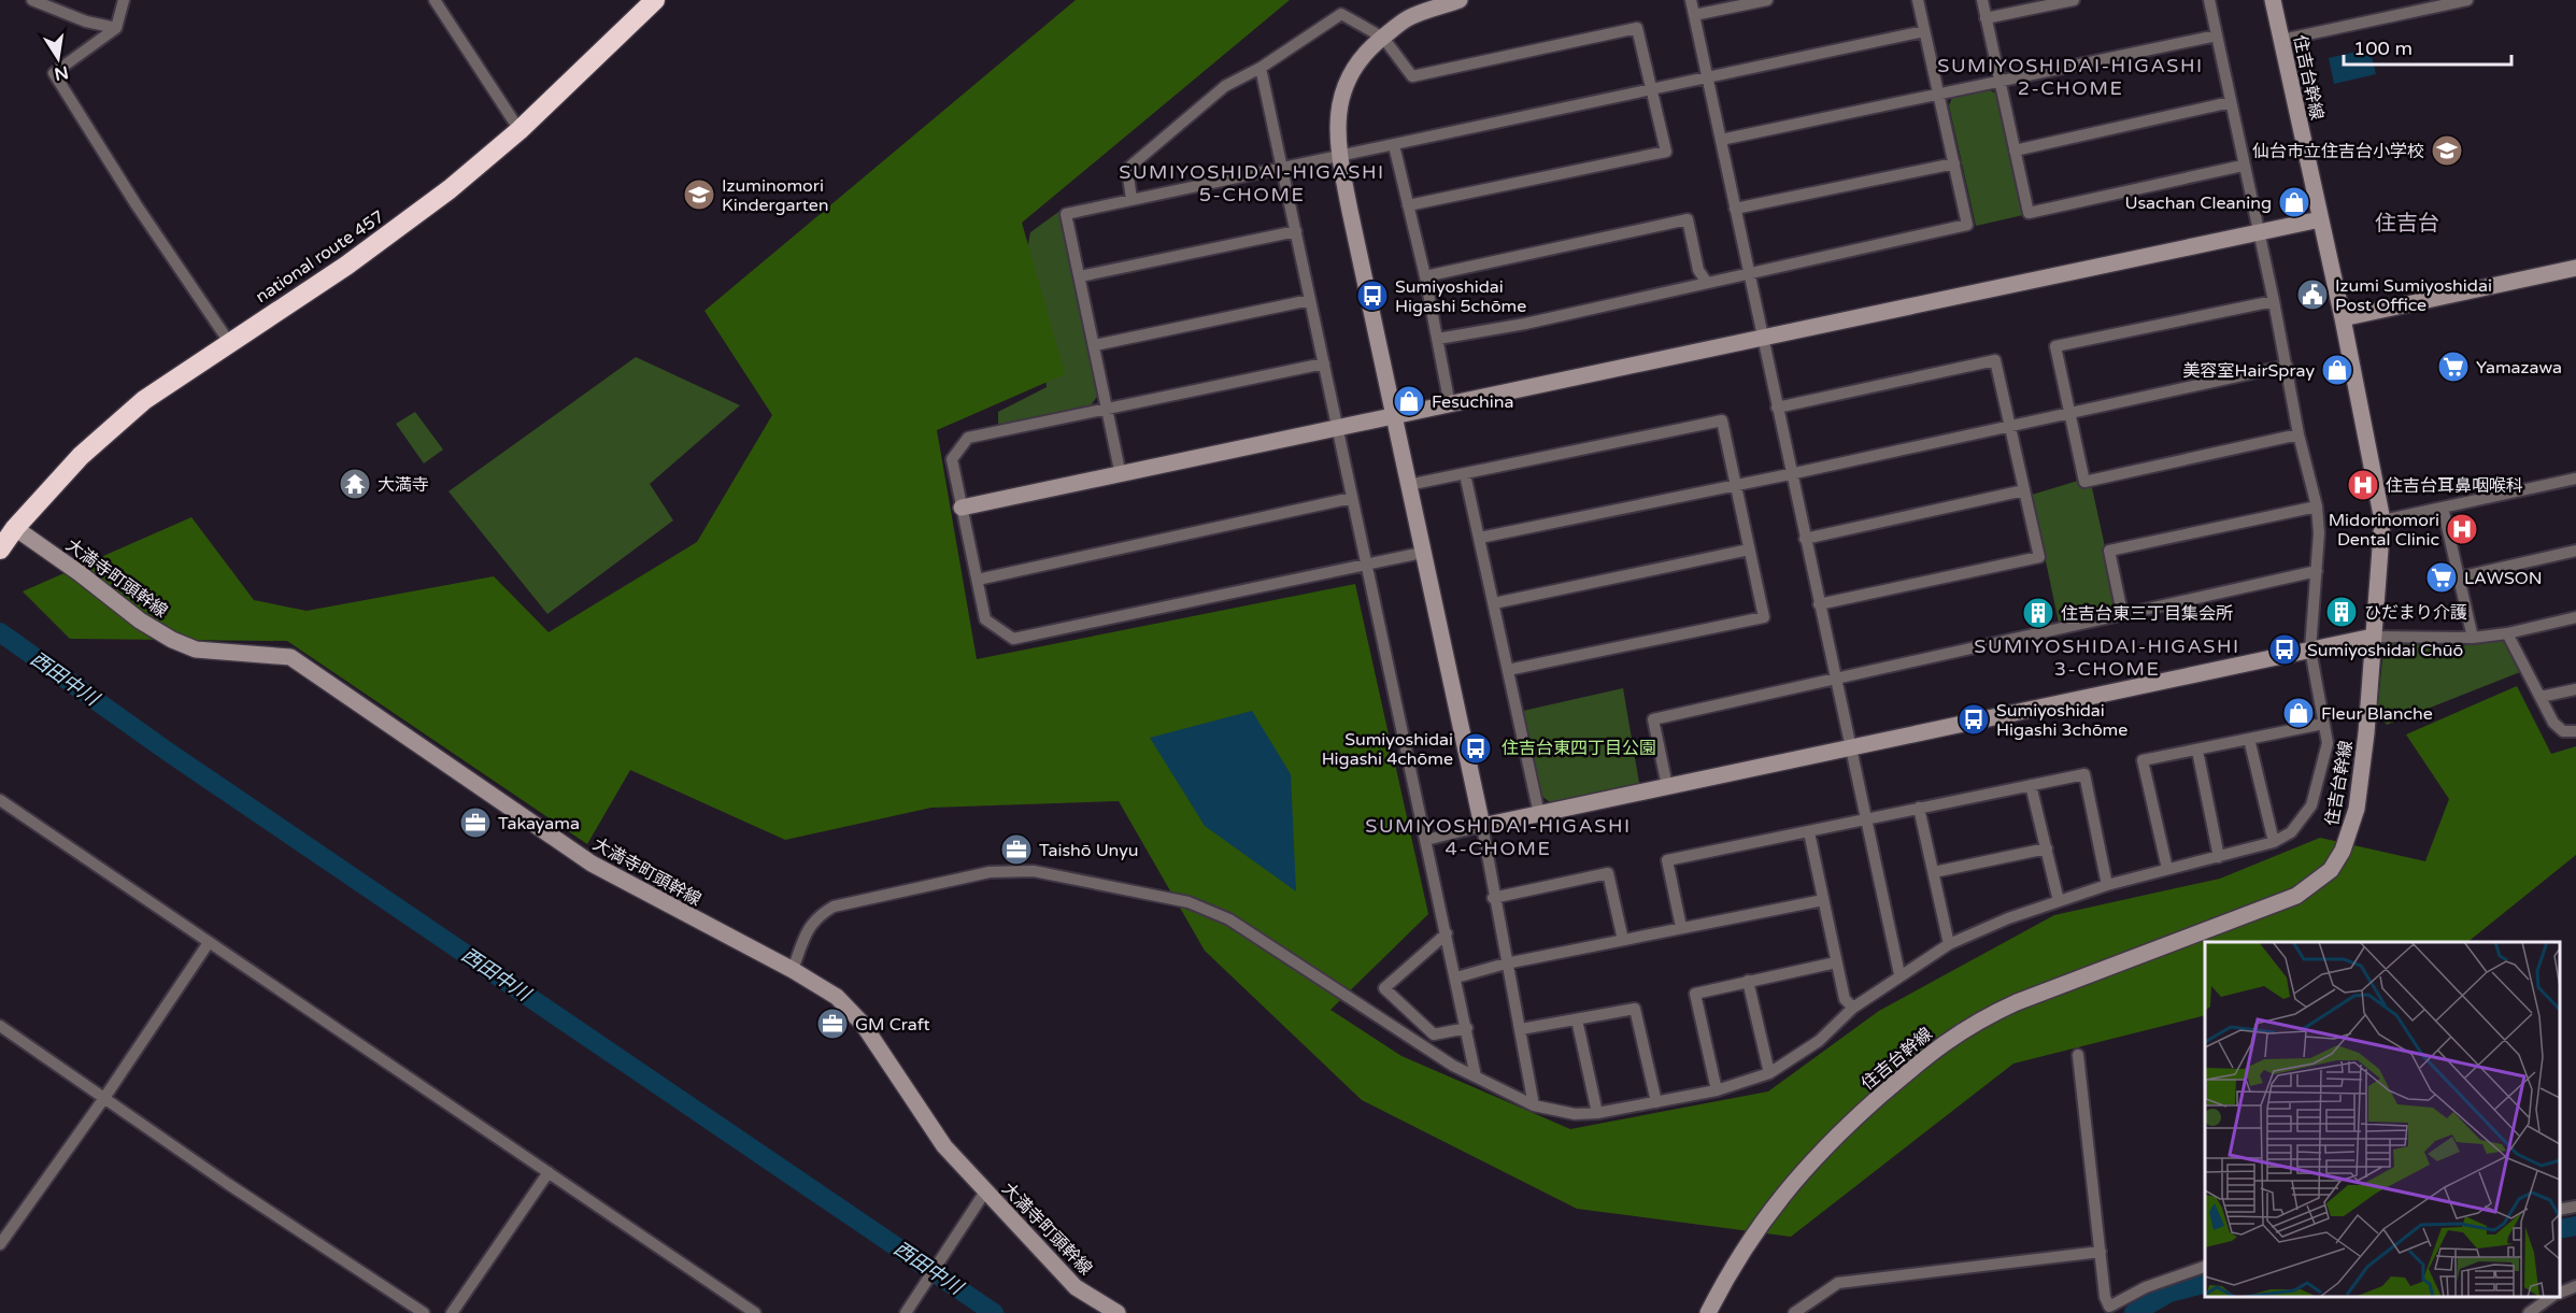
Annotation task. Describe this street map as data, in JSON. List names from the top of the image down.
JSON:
{
  "streets": {
    "highway": ["national route 457"],
    "street": ["住吉台幹線", "大満寺町頭幹線"]
  },
  "crossings": [
    ["national route 457", "大満寺町頭幹線"]
  ],
  "districts": [
    "SUMIYOSHIDAI-HIGASHI 2-CHOME",
    "SUMIYOSHIDAI-HIGASHI 5-CHOME",
    "住吉台",
    "SUMIYOSHIDAI-HIGASHI 3-CHOME",
    "SUMIYOSHIDAI-HIGASHI 4-CHOME"
  ],
  "water": ["西田中川"],
  "parks": ["住吉台東四丁目公園"],
  "places": {
    "school or university": ["仙台市立住吉台小学校", "Izuminomori Kindergarten"],
    "shop": [
      "Usachan Cleaning",
      "美容室HairSpray",
      "Fesuchina",
      "Fleur Blanche"
    ],
    "public building": ["Izumi Sumiyoshidai Post Office"],
    "bus stop": [
      "Sumiyoshidai Higashi 5chōme",
      "Sumiyoshidai Chūō",
      "Sumiyoshidai Higashi 3chōme",
      "Sumiyoshidai Higashi 4chōme"
    ],
    "supermarket": ["Yamazawa", "LAWSON"],
    "temple": ["大満寺"],
    "hospital": ["住吉台耳鼻咽喉科", "Midorinomori Dental Clinic"],
    "building": ["ひだまり介護", "住吉台東三丁目集会所"],
    "office": ["Takayama", "Taishō Unyu", "GM Craft"]
  },
  "scale_bar": "100 m",
  "north": "bottom"
}
